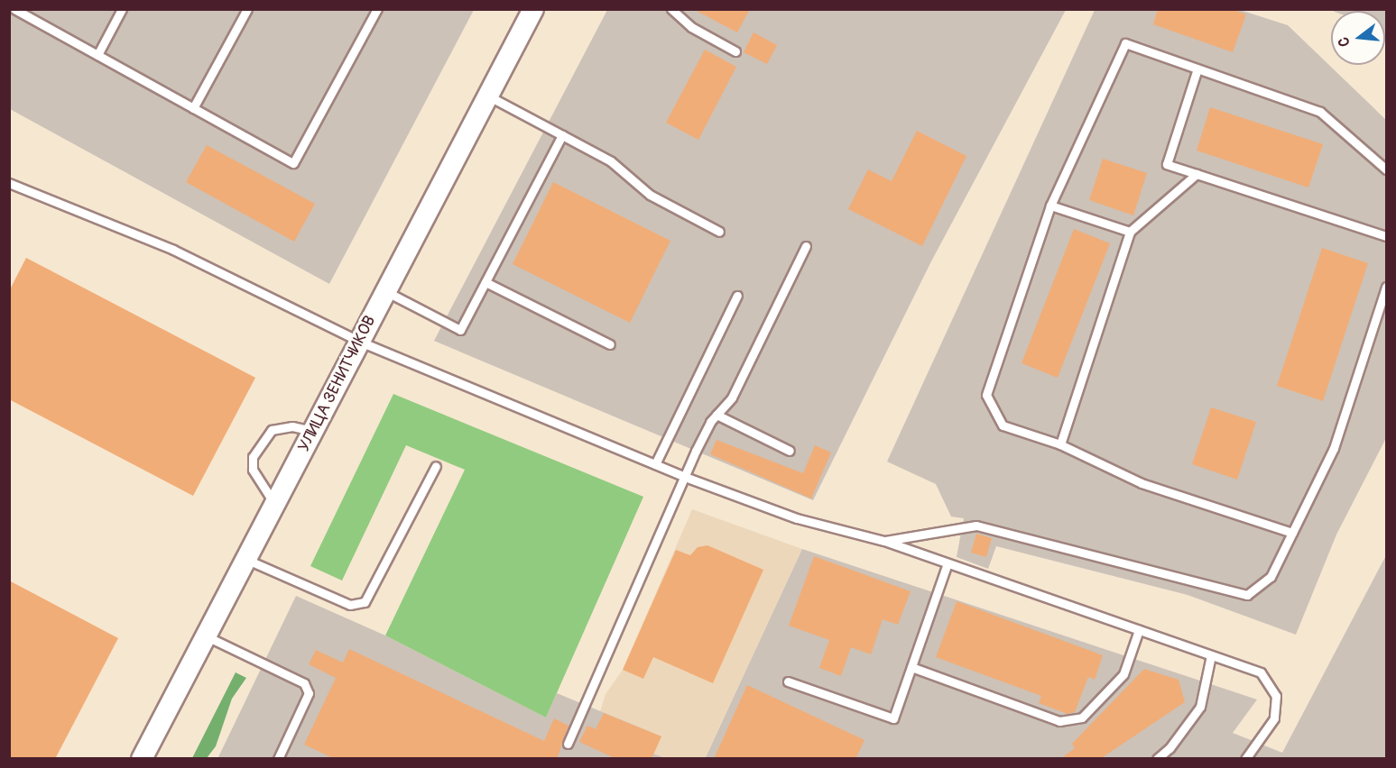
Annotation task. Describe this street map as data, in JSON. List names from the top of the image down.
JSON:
{
  "streets": {
    "street": ["УЛИЦА ЗЕНИТЧИКОВ"]
  },
  "north": "left"
}
